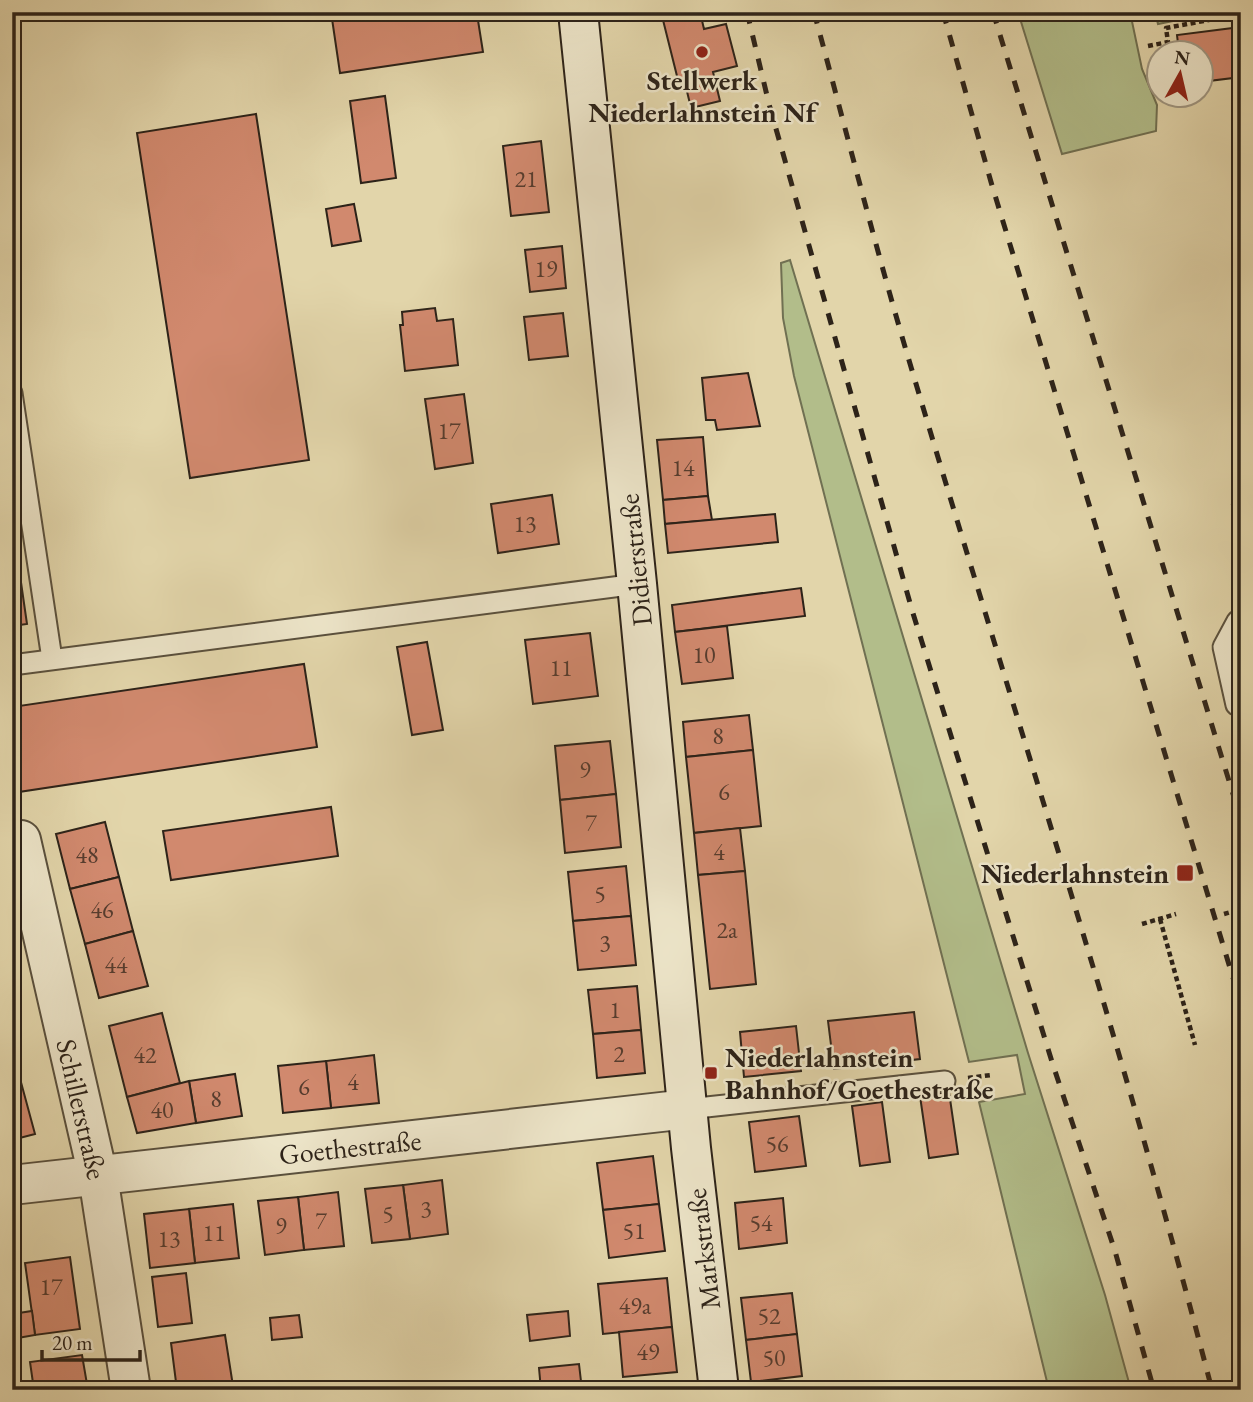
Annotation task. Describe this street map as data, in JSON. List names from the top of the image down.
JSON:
{
  "streets": {
    "street": [
      "Didierstraße",
      "Schillerstraße",
      "Goethestraße",
      "Markstraße"
    ]
  },
  "crossings": [
    ["Didierstraße", "Goethestraße"],
    ["Didierstraße", "Markstraße"],
    ["Schillerstraße", "Goethestraße"],
    ["Goethestraße", "Markstraße"]
  ],
  "places": {
    "other": ["Stellwerk Niederlahnstein Nf"],
    "transit": ["Niederlahnstein", "Niederlahnstein Bahnhof/Goethestraße"]
  },
  "house_numbers": [
    "21",
    "19",
    "17",
    "14",
    "13",
    "10",
    "11",
    "8",
    "9",
    "6",
    "7",
    "4",
    "48",
    "5",
    "46",
    "2a",
    "3",
    "44",
    "1",
    "2",
    "42",
    "4",
    "6",
    "8",
    "40",
    "56",
    "3",
    "5",
    "7",
    "54",
    "9",
    "51",
    "11",
    "13",
    "17",
    "49a",
    "52",
    "49",
    "50"
  ],
  "scale_bar": "20 m",
  "north": "top"
}
